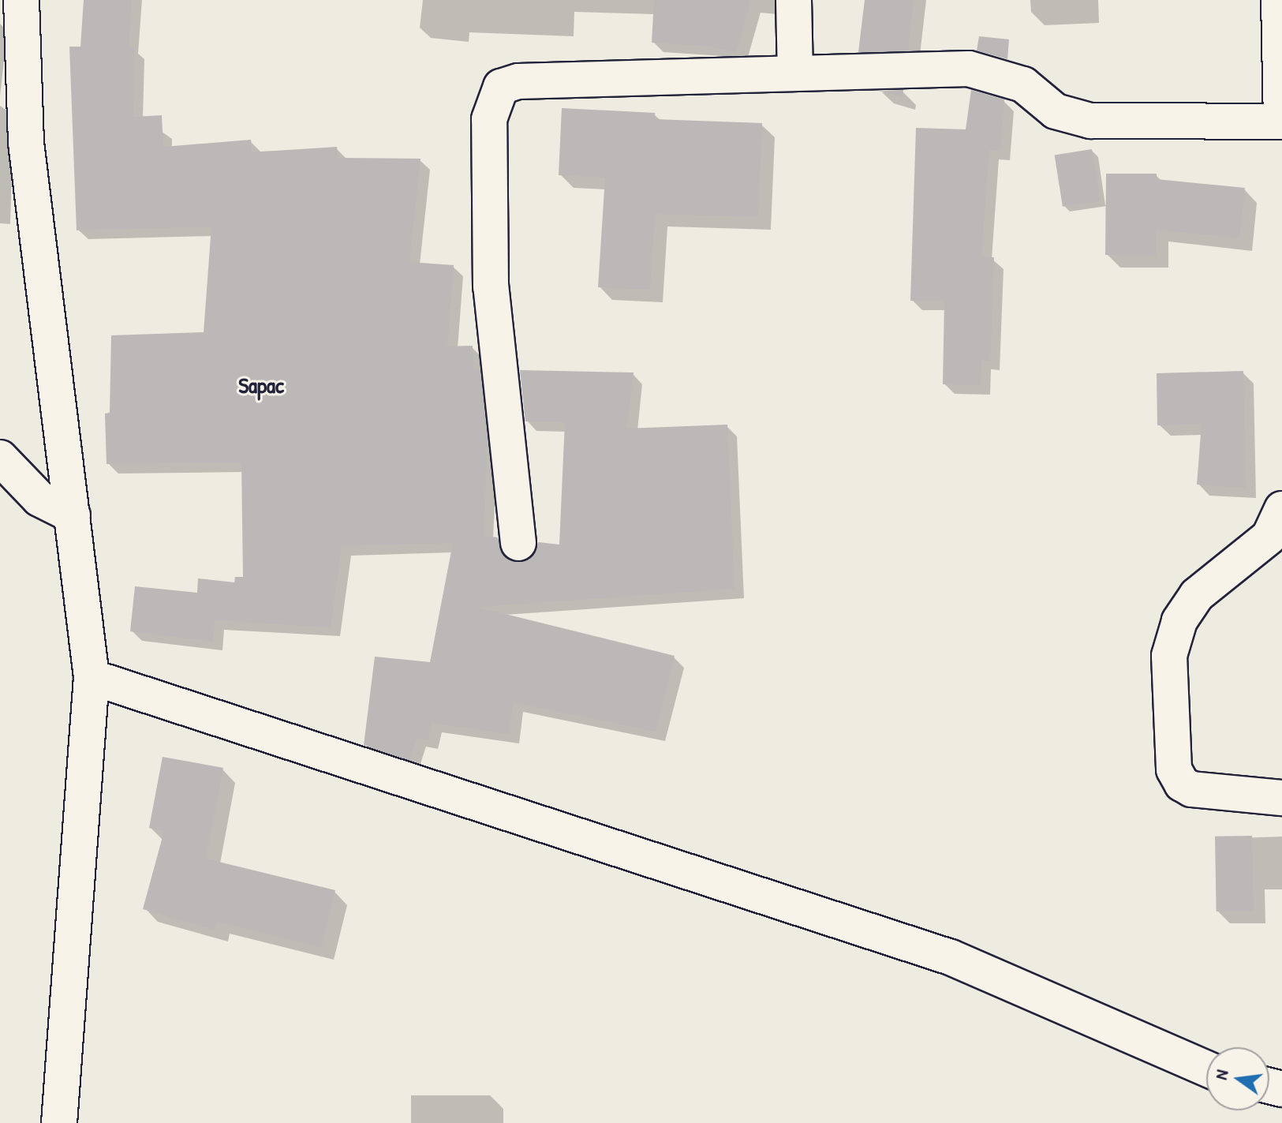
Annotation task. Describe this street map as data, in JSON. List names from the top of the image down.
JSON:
{
  "districts": ["Sapac"],
  "north": "left"
}
